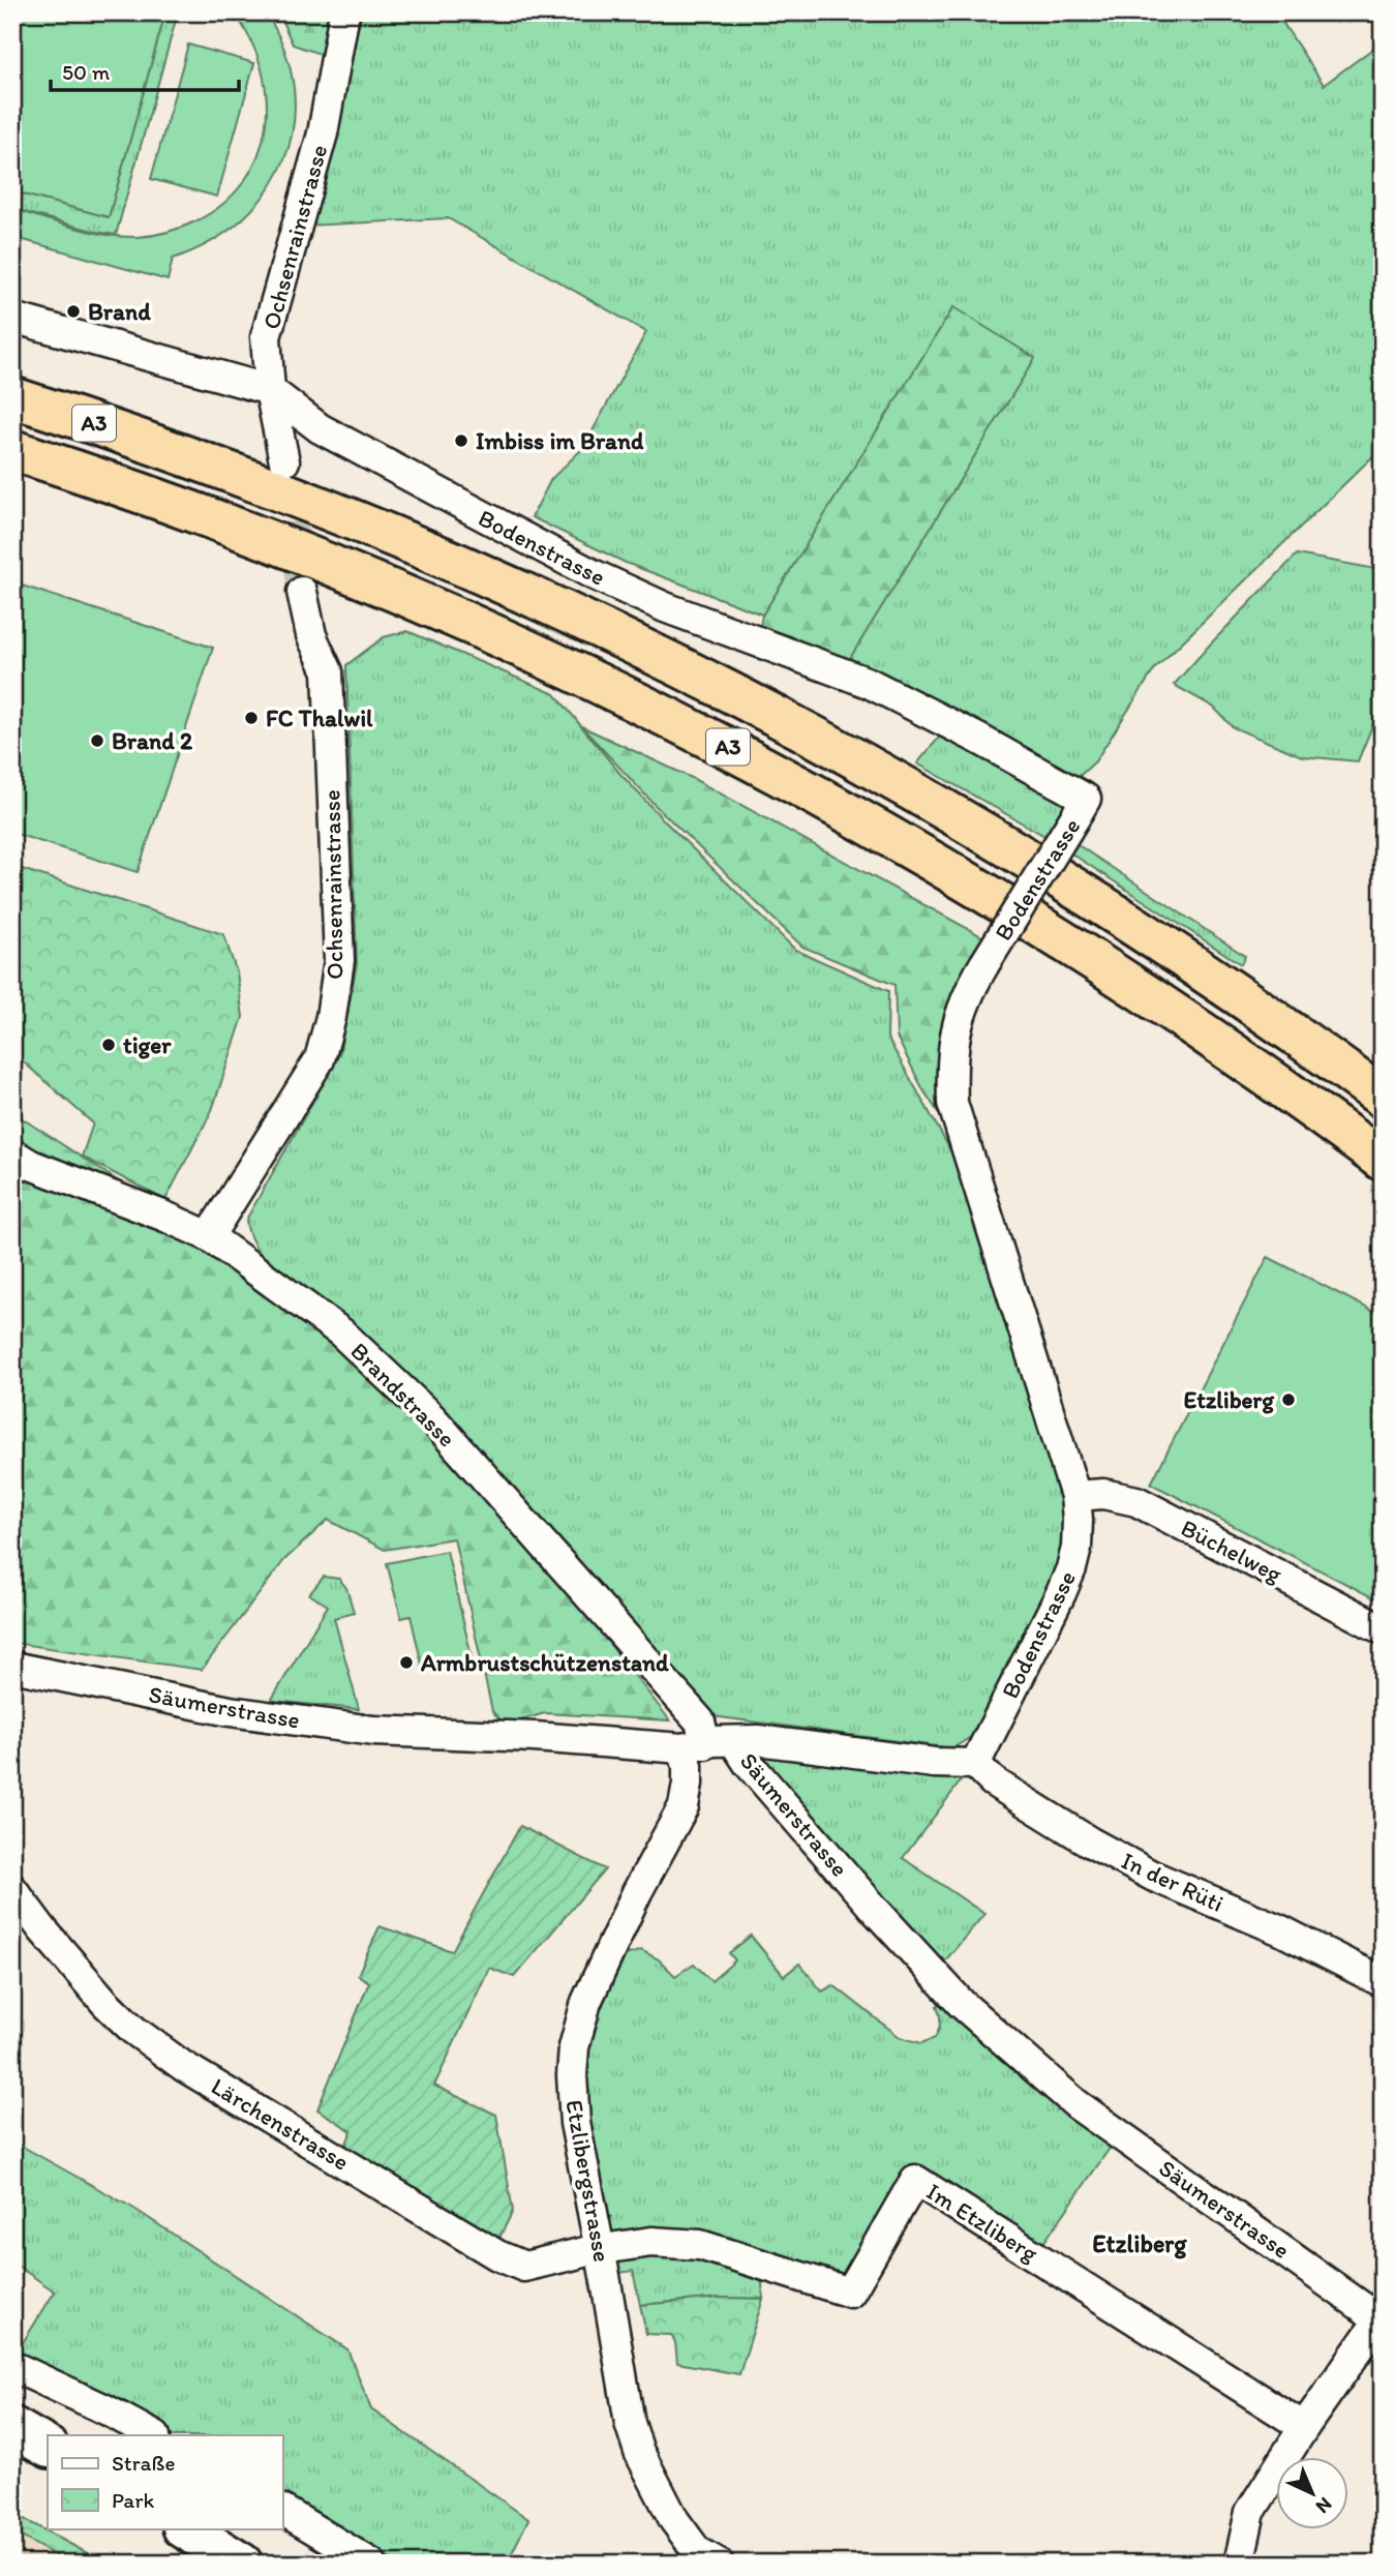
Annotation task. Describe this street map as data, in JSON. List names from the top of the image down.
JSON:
{
  "streets": {
    "highway": ["A3"],
    "street": [
      "Ochsenrainstrasse",
      "Bodenstrasse",
      "Brandstrasse",
      "Büchelweg",
      "Säumerstrasse",
      "In der Rüti",
      "Lärchenstrasse",
      "Etzlibergstrasse",
      "Im Etzliberg"
    ]
  },
  "crossings": [
    ["Ochsenrainstrasse", "Bodenstrasse"],
    ["Ochsenrainstrasse", "Brandstrasse"],
    ["Bodenstrasse", "Büchelweg"],
    ["Bodenstrasse", "In der Rüti"],
    ["Brandstrasse", "Säumerstrasse"],
    ["Brandstrasse", "Etzlibergstrasse"],
    ["Säumerstrasse", "Etzlibergstrasse"],
    ["Lärchenstrasse", "Etzlibergstrasse"],
    ["Lärchenstrasse", "Im Etzliberg"],
    ["Etzlibergstrasse", "Im Etzliberg"]
  ],
  "districts": ["Etzliberg"],
  "places": [
    "Brand",
    "Imbiss im Brand",
    "FC Thalwil",
    "Brand 2",
    "tiger",
    "Etzliberg",
    "Armbrustschützenstand"
  ],
  "legend": ["Straße", "Park"],
  "scale_bar": "50 m",
  "north": "bottom right"
}
